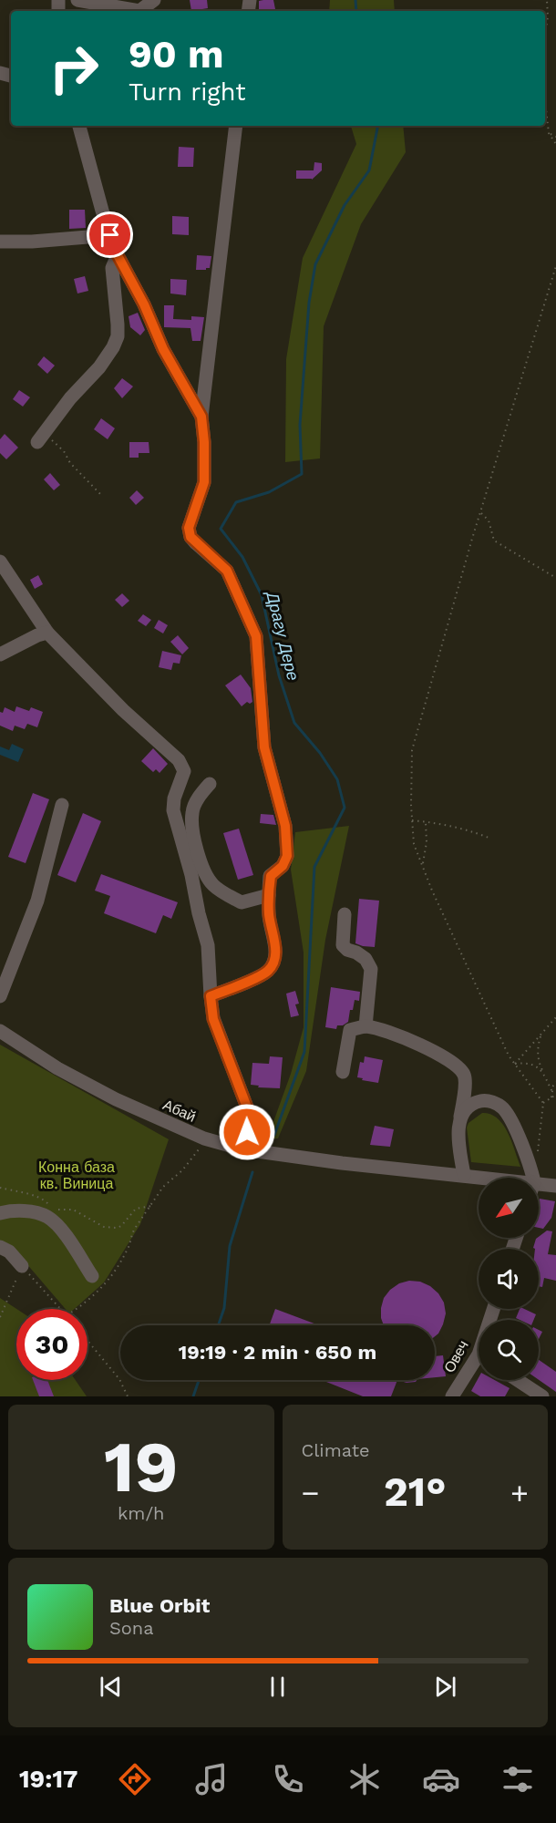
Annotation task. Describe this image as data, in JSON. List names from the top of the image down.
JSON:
{
  "streets": {
    "street": ["Абай", "Овеч"]
  },
  "water": ["Драгу Дере"],
  "parks": ["Конна база кв. Виница"],
  "north": "bottom left",
  "page": {
    "turn": ["90 m", "Turn right"],
    "limit": "30",
    "trip": "19:19 · 2 min · 650 m",
    "tile": [
      ["19", "km/h"],
      "Climate"
    ],
    "heat": ["−", "21°", "+"],
    "song": ["Blue Orbit", "Sona"],
    "tabs": "19:17"
  }
}
